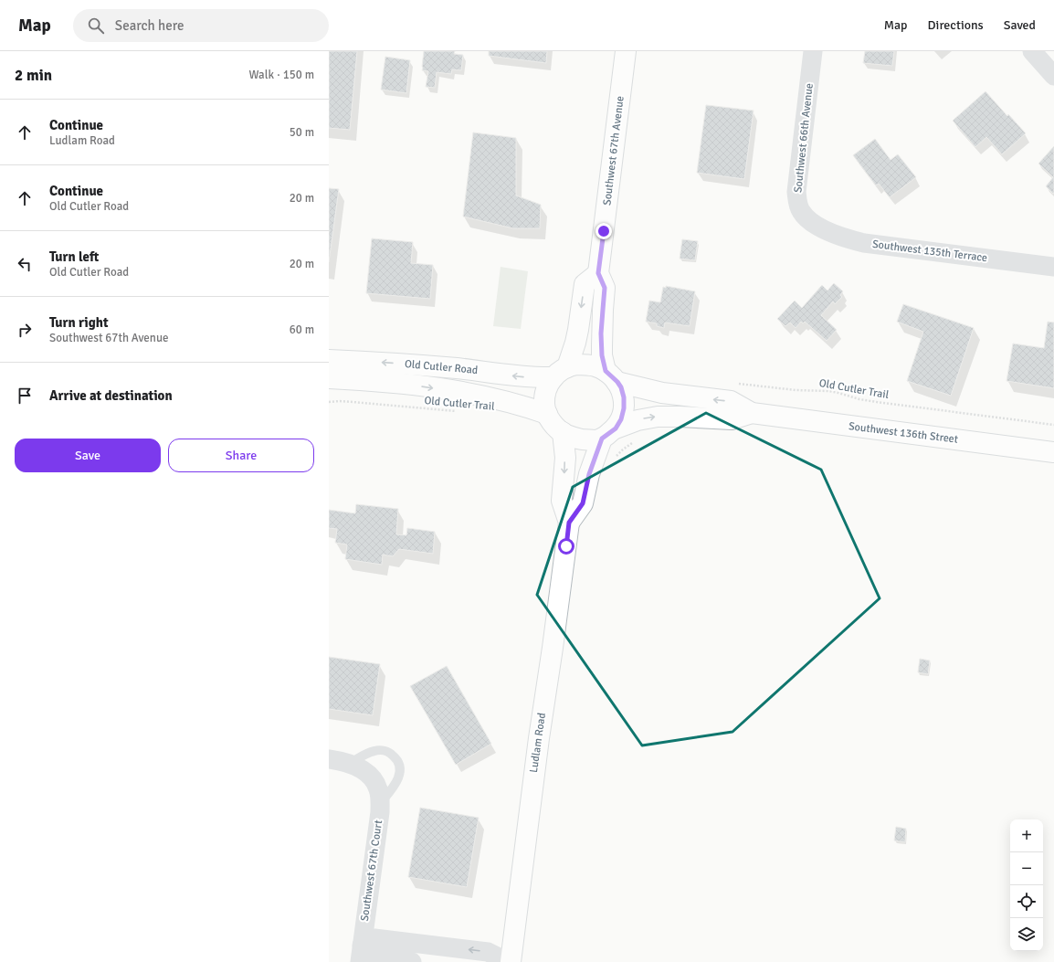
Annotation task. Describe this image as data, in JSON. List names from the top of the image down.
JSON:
{
  "streets": {
    "main road": [
      "Southwest 67th Avenue",
      "Old Cutler Road",
      "Southwest 136th Street",
      "Ludlam Road"
    ],
    "street": ["Southwest 66th Avenue", "Southwest 135th Terrace", "Southwest 67th Court"],
    "path": ["Old Cutler Trail"]
  },
  "crossings": [
    ["Southwest 66th Avenue", "Southwest 135th Terrace"],
    ["Southwest 67th Avenue", "Old Cutler Road"],
    ["Southwest 67th Avenue", "Southwest 136th Street"],
    ["Southwest 67th Avenue", "Ludlam Road"],
    ["Old Cutler Road", "Southwest 136th Street"],
    ["Old Cutler Road", "Ludlam Road"],
    ["Southwest 136th Street", "Ludlam Road"]
  ],
  "page": {
    "header": "Map",
    "search": "Search here",
    "nav": ["Map", "Directions", "Saved"],
    "heading": ["2 min", "Walk · 150 m"],
    "list": [
      ["Continue", "Ludlam Road", "50 m"],
      ["Continue", "Old Cutler Road", "20 m"],
      ["Turn left", "Old Cutler Road", "20 m"],
      ["Turn right", "Southwest 67th Avenue", "60 m"],
      "Arrive at destination"
    ],
    "buttons": ["Save", "Share"],
    "map_buttons": ["+", "−"]
  }
}
